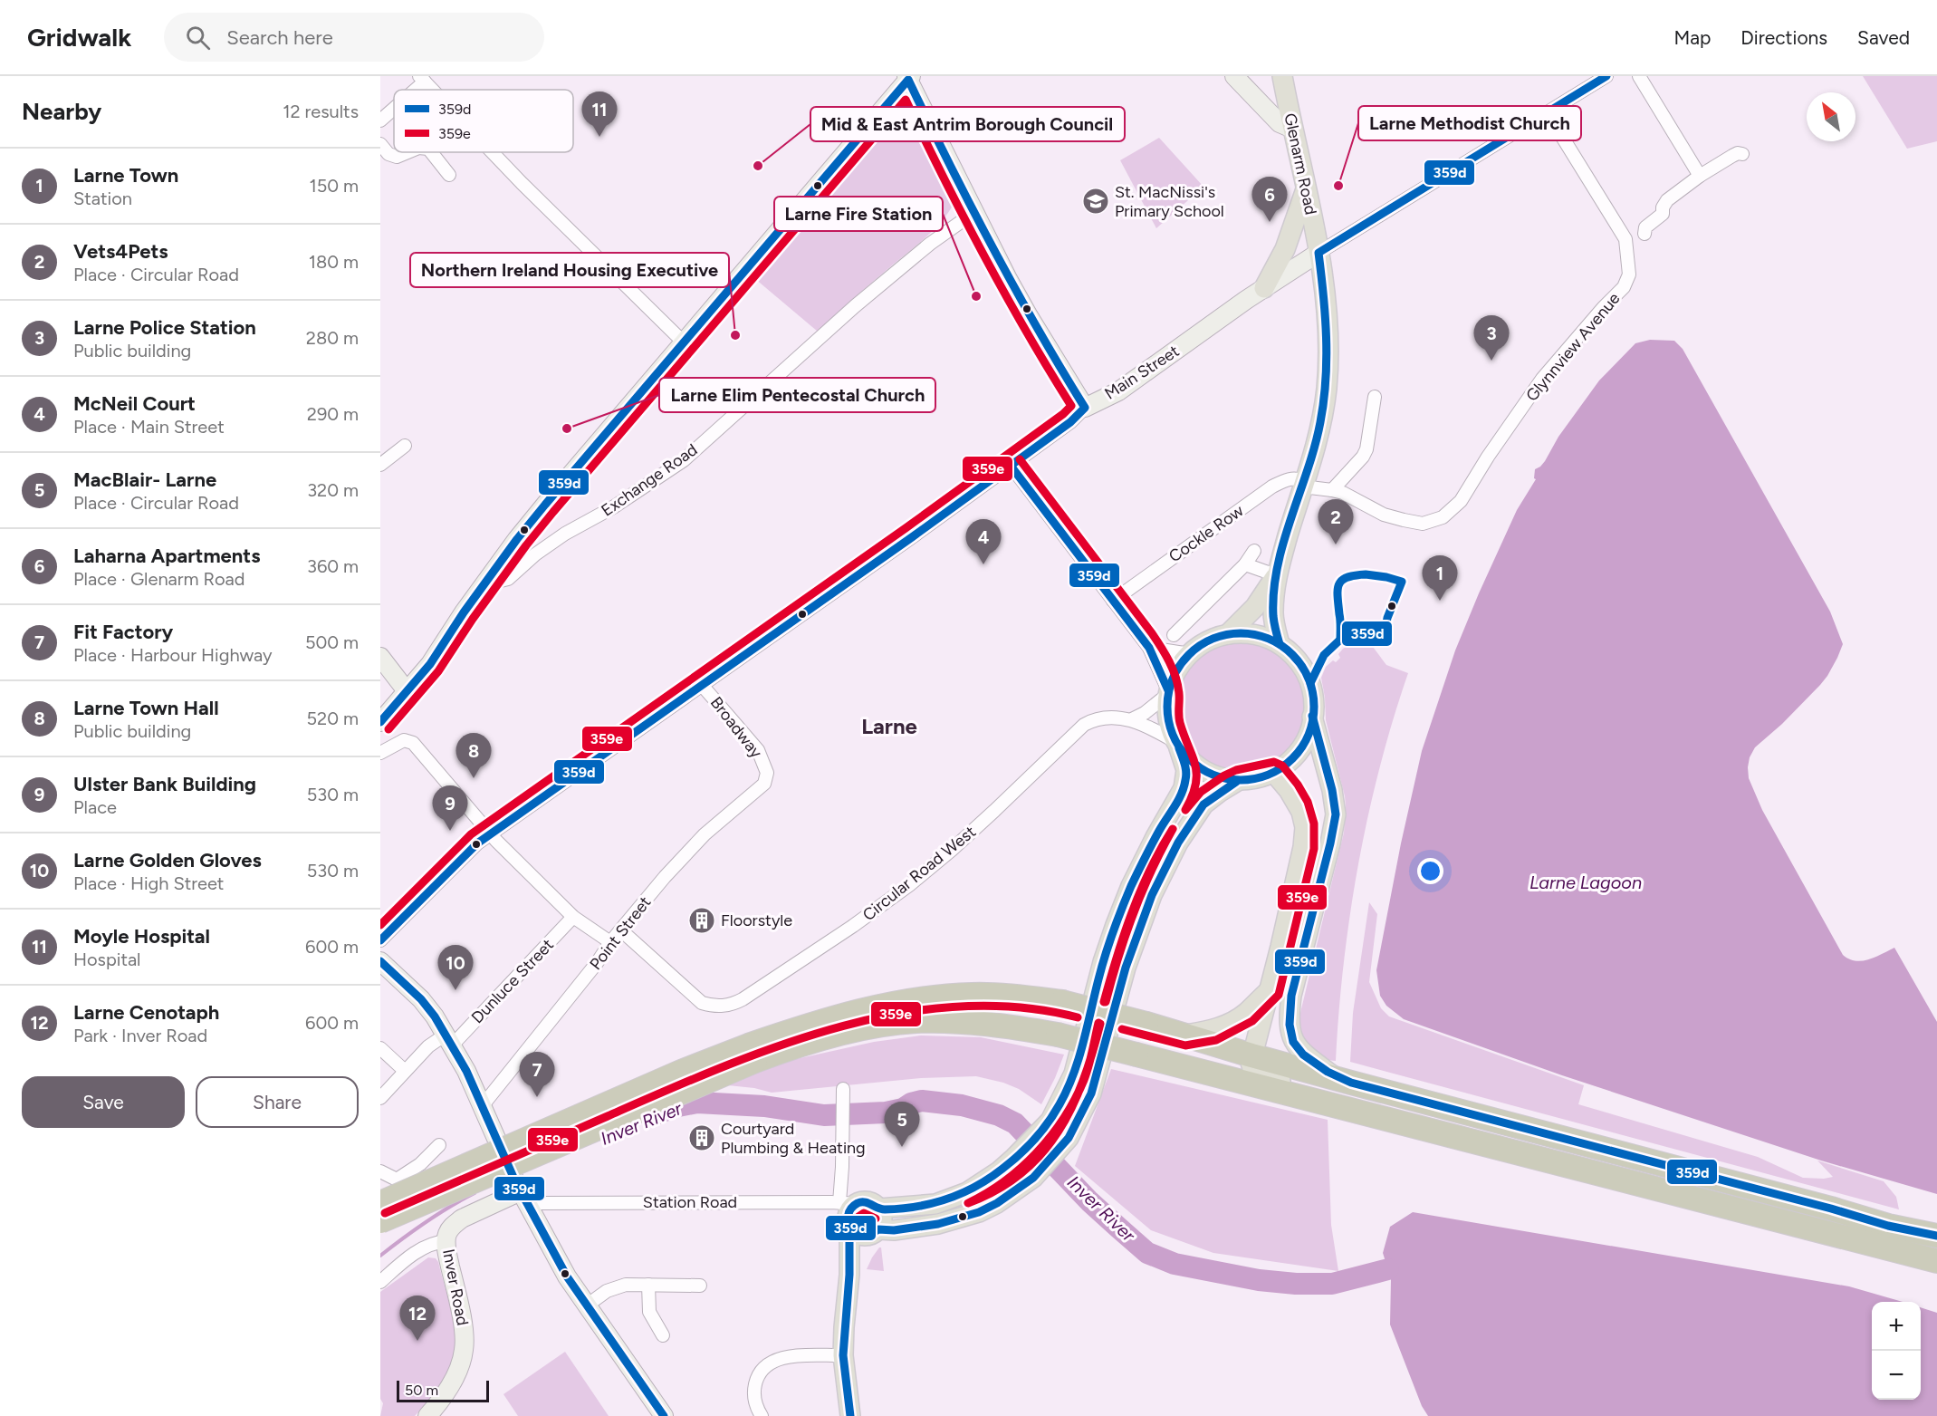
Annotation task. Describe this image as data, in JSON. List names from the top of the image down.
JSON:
{
  "streets": {
    "main road": ["Glenarm Road"],
    "street": [
      "Glynnview Avenue",
      "Main Street",
      "Exchange Road",
      "Cockle Row",
      "Broadway",
      "Circular Road West",
      "Point Street",
      "Dunluce Street",
      "Station Road",
      "Inver Road"
    ]
  },
  "crossings": [
    ["Glenarm Road", "Main Street"],
    ["Glenarm Road", "Cockle Row"],
    ["Glynnview Avenue", "Cockle Row"],
    ["Main Street", "Broadway"],
    ["Broadway", "Point Street"],
    ["Circular Road West", "Point Street"],
    ["Station Road", "Inver Road"]
  ],
  "districts": ["Larne"],
  "water": ["Larne Lagoon", "Inver River"],
  "places": {
    "other": [
      "Mid & East Antrim Borough Council",
      "Larne Methodist Church",
      "Larne Fire Station",
      "Northern Ireland Housing Executive",
      "Larne Elim Pentecostal Church"
    ],
    "school or university": ["St. MacNissi's Primary School"],
    "building": ["Floorstyle", "Courtyard Plumbing & Heating"]
  },
  "lines": ["transit line 359d", "transit line 359e"],
  "legend": ["359d", "359e"],
  "scale_bar": "50 m",
  "north": "top left",
  "page": {
    "header": "Gridwalk",
    "search": "Search here",
    "nav": ["Map", "Directions", "Saved"],
    "heading": ["Nearby", "12 results"],
    "pins": [
      "11",
      "6",
      "3",
      "2",
      "4",
      "1",
      "8",
      "9",
      "10",
      "7",
      "5",
      "12"
    ],
    "list": [
      {
        "mark": "1",
        "name": "Larne Town",
        "note": "Station",
        "value": "150 m"
      },
      {
        "mark": "2",
        "name": "Vets4Pets",
        "note": "Place · Circular Road",
        "value": "180 m"
      },
      {
        "mark": "3",
        "name": "Larne Police Station",
        "note": "Public building",
        "value": "280 m"
      },
      {
        "mark": "4",
        "name": "McNeil Court",
        "note": "Place · Main Street",
        "value": "290 m"
      },
      {
        "mark": "5",
        "name": "MacBlair- Larne",
        "note": "Place · Circular Road",
        "value": "320 m"
      },
      {
        "mark": "6",
        "name": "Laharna Apartments",
        "note": "Place · Glenarm Road",
        "value": "360 m"
      },
      {
        "mark": "7",
        "name": "Fit Factory",
        "note": "Place · Harbour Highway",
        "value": "500 m"
      },
      {
        "mark": "8",
        "name": "Larne Town Hall",
        "note": "Public building",
        "value": "520 m"
      },
      {
        "mark": "9",
        "name": "Ulster Bank Building",
        "note": "Place",
        "value": "530 m"
      },
      {
        "mark": "10",
        "name": "Larne Golden Gloves",
        "note": "Place · High Street",
        "value": "530 m"
      },
      {
        "mark": "11",
        "name": "Moyle Hospital",
        "note": "Hospital",
        "value": "600 m"
      },
      {
        "mark": "12",
        "name": "Larne Cenotaph",
        "note": "Park · Inver Road",
        "value": "600 m"
      }
    ],
    "buttons": ["Save", "Share"],
    "map_buttons": ["+", "−"],
    "scale": "50 m"
  }
}
